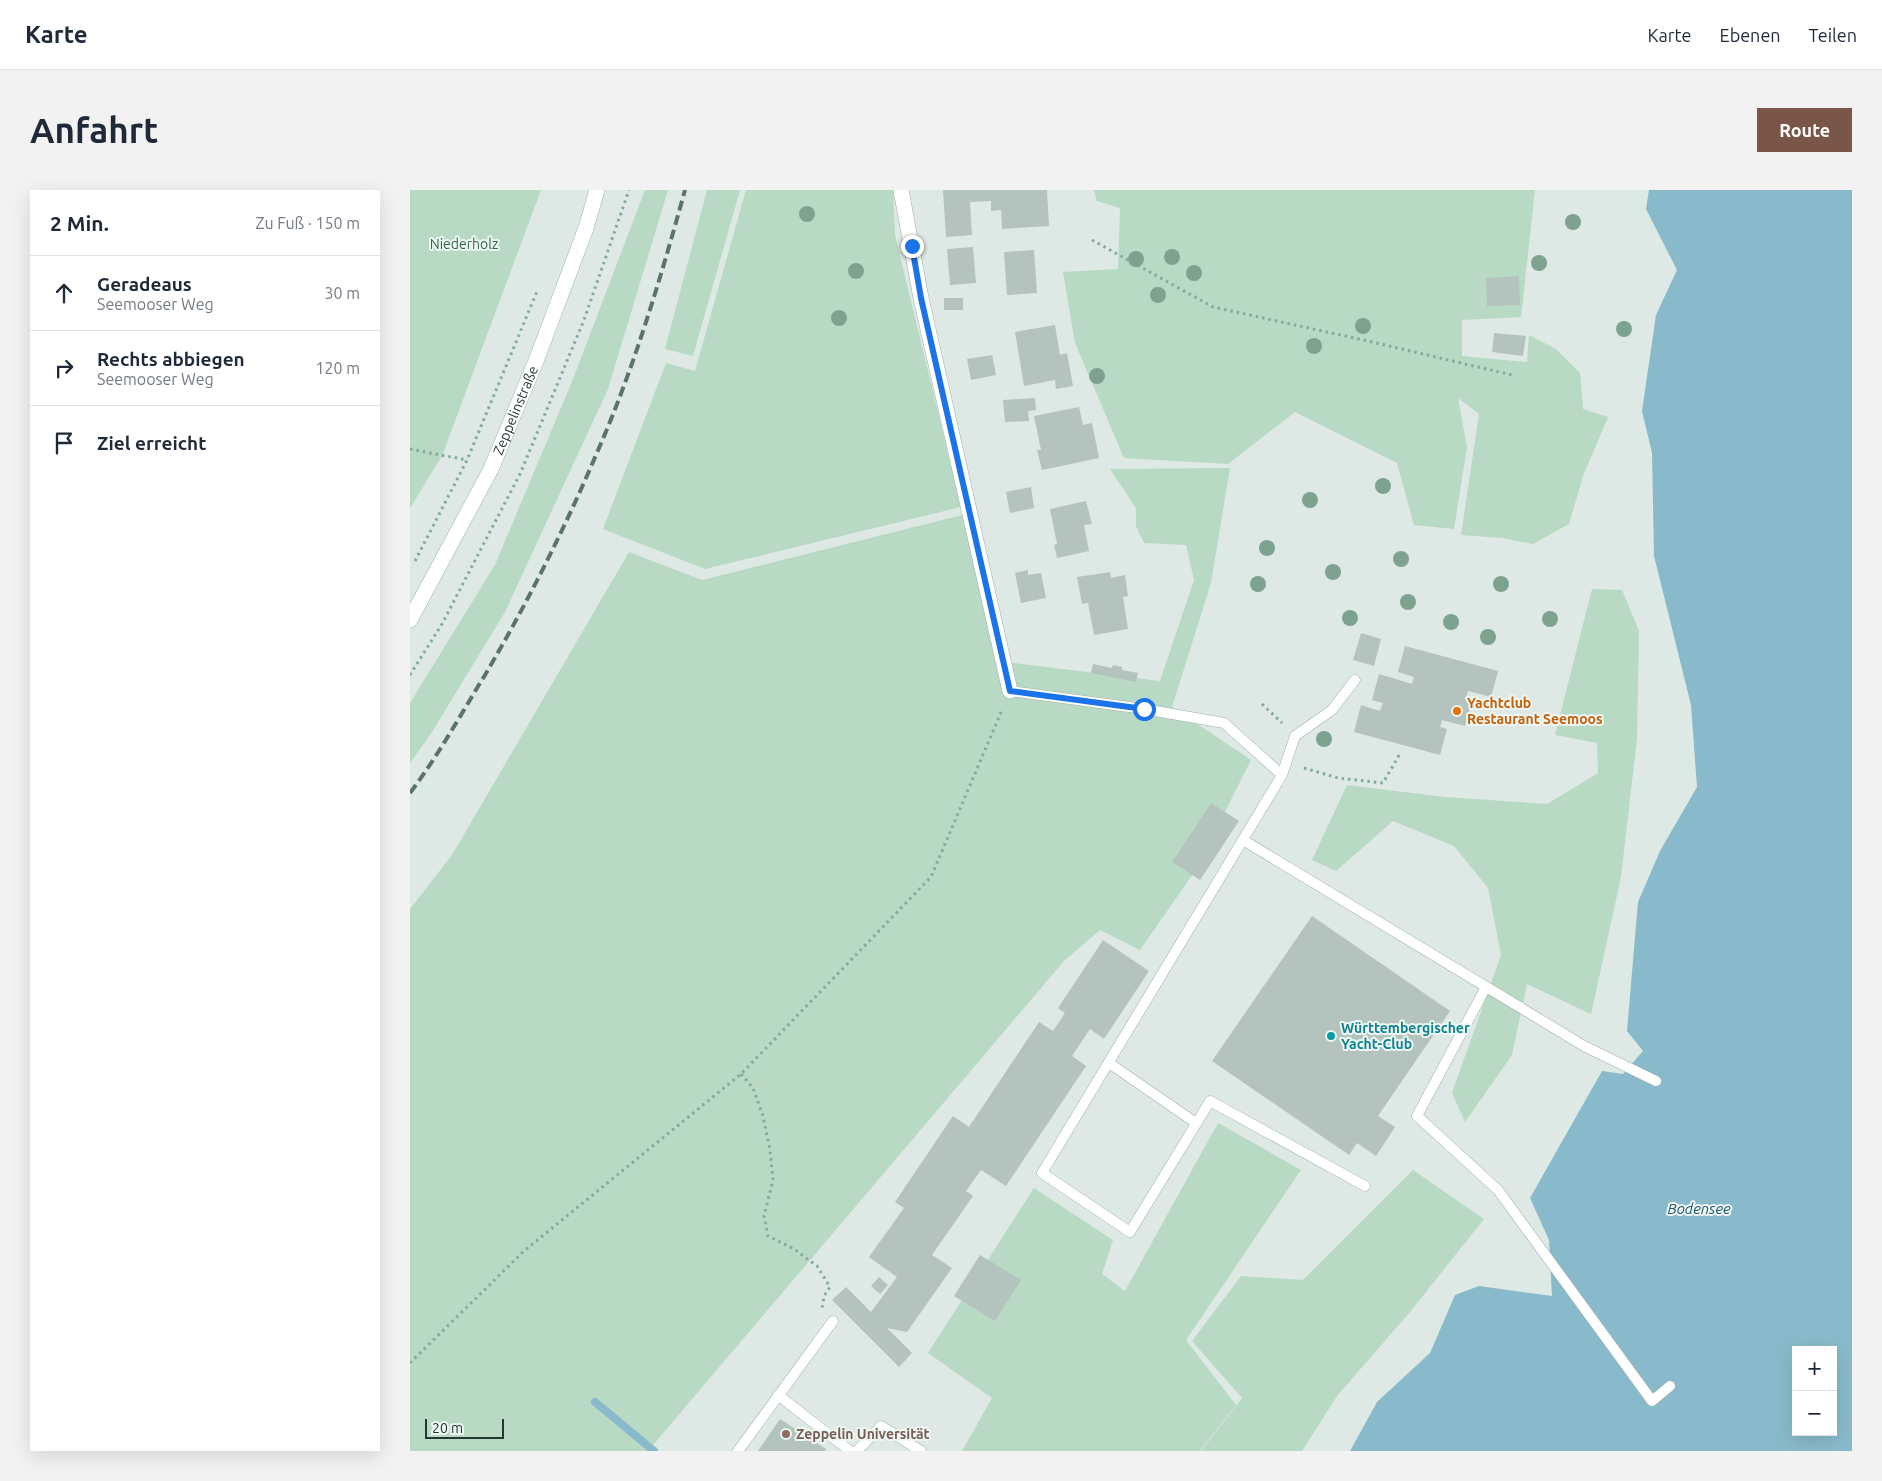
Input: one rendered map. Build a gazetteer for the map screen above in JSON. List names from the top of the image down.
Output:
{
  "streets": {
    "street": ["Zeppelinstraße"]
  },
  "water": ["Bodensee"],
  "parks": ["Niederholz"],
  "places": ["Yachtclub Restaurant Seemoos", "Württembergischer Yacht-Club", "Zeppelin Universität"],
  "scale_bar": "20 m",
  "page": {
    "header": "Karte",
    "nav": ["Karte", "Ebenen", "Teilen"],
    "buttons": "Route",
    "title": "Anfahrt",
    "heading": ["2 Min.", "Zu Fuß · 150 m"],
    "list": [
      ["Geradeaus", "Seemooser Weg", "30 m"],
      ["Rechts abbiegen", "Seemooser Weg", "120 m"],
      "Ziel erreicht"
    ],
    "map_buttons": ["+", "−"],
    "scale": "20 m"
  }
}
